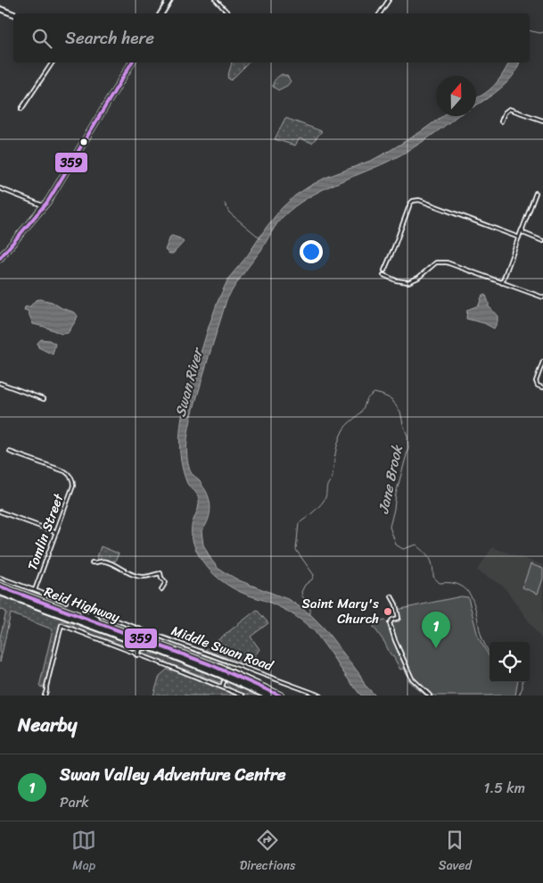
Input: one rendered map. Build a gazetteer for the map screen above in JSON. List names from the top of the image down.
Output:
{
  "streets": {
    "highway": ["Reid Highway"],
    "street": ["Tomlin Street", "Middle Swan Road"]
  },
  "water": ["Swan River", "Jane Brook"],
  "places": ["Saint Mary's Church"],
  "lines": ["transit line 359"],
  "north": "top",
  "page": {
    "search": "Search here",
    "pins": "1",
    "heading": "Nearby",
    "list": [
      {
        "mark": "1",
        "name": "Swan Valley Adventure Centre",
        "note": "Park",
        "value": "1.5 km"
      }
    ],
    "nav": ["Map", "Directions", "Saved"]
  }
}
